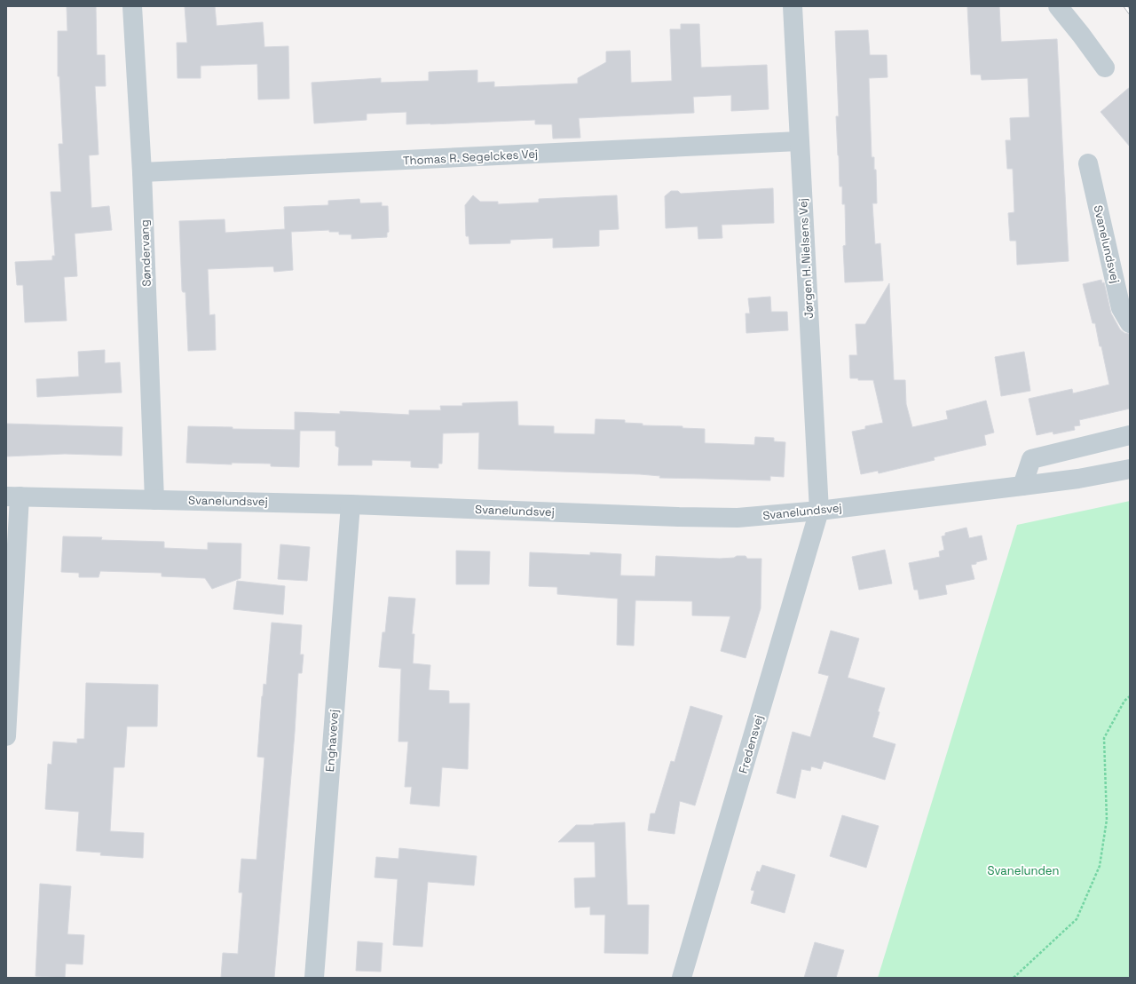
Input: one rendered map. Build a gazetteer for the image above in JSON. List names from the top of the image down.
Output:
{
  "streets": {
    "street": [
      "Thomas R. Segelckes Vej",
      "Svanelundsvej",
      "Søndervang",
      "Jørgen H. Nielsens Vej",
      "Enghavevej",
      "Fredensvej"
    ]
  },
  "crossings": [
    ["Thomas R. Segelckes Vej", "Søndervang"],
    ["Thomas R. Segelckes Vej", "Jørgen H. Nielsens Vej"],
    ["Svanelundsvej", "Søndervang"],
    ["Svanelundsvej", "Jørgen H. Nielsens Vej"],
    ["Svanelundsvej", "Enghavevej"],
    ["Svanelundsvej", "Fredensvej"],
    ["Jørgen H. Nielsens Vej", "Fredensvej"]
  ],
  "parks": ["Svanelunden"]
}
